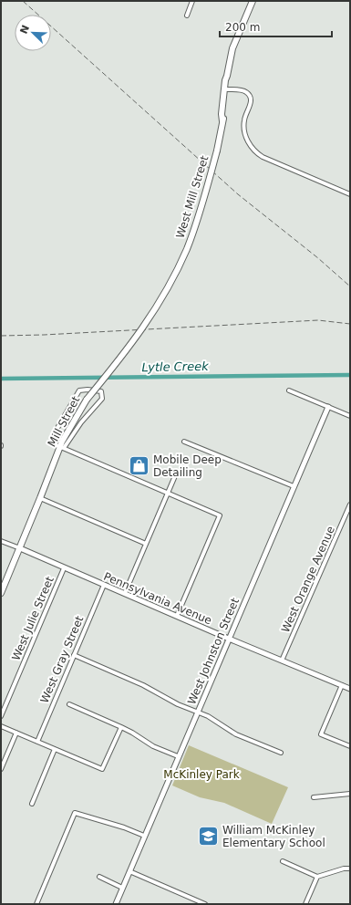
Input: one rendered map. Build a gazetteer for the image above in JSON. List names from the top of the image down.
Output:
{
  "streets": {
    "main road": ["West Mill Street", "Mill Street"],
    "street": [
      "West Orange Avenue",
      "Pennsylvania Avenue",
      "West Julie Street",
      "West Johnston Street",
      "West Gray Street"
    ]
  },
  "crossings": [
    ["West Mill Street", "Mill Street"],
    ["Mill Street", "Pennsylvania Avenue"],
    ["West Orange Avenue", "Pennsylvania Avenue"],
    ["Pennsylvania Avenue", "West Julie Street"],
    ["Pennsylvania Avenue", "West Johnston Street"],
    ["Pennsylvania Avenue", "West Gray Street"]
  ],
  "water": ["Lytle Creek"],
  "parks": ["McKinley Park"],
  "places": {
    "shop": ["Mobile Deep Detailing"],
    "school or university": ["William McKinley Elementary School"]
  },
  "scale_bar": "200 m",
  "north": "top left"
}
